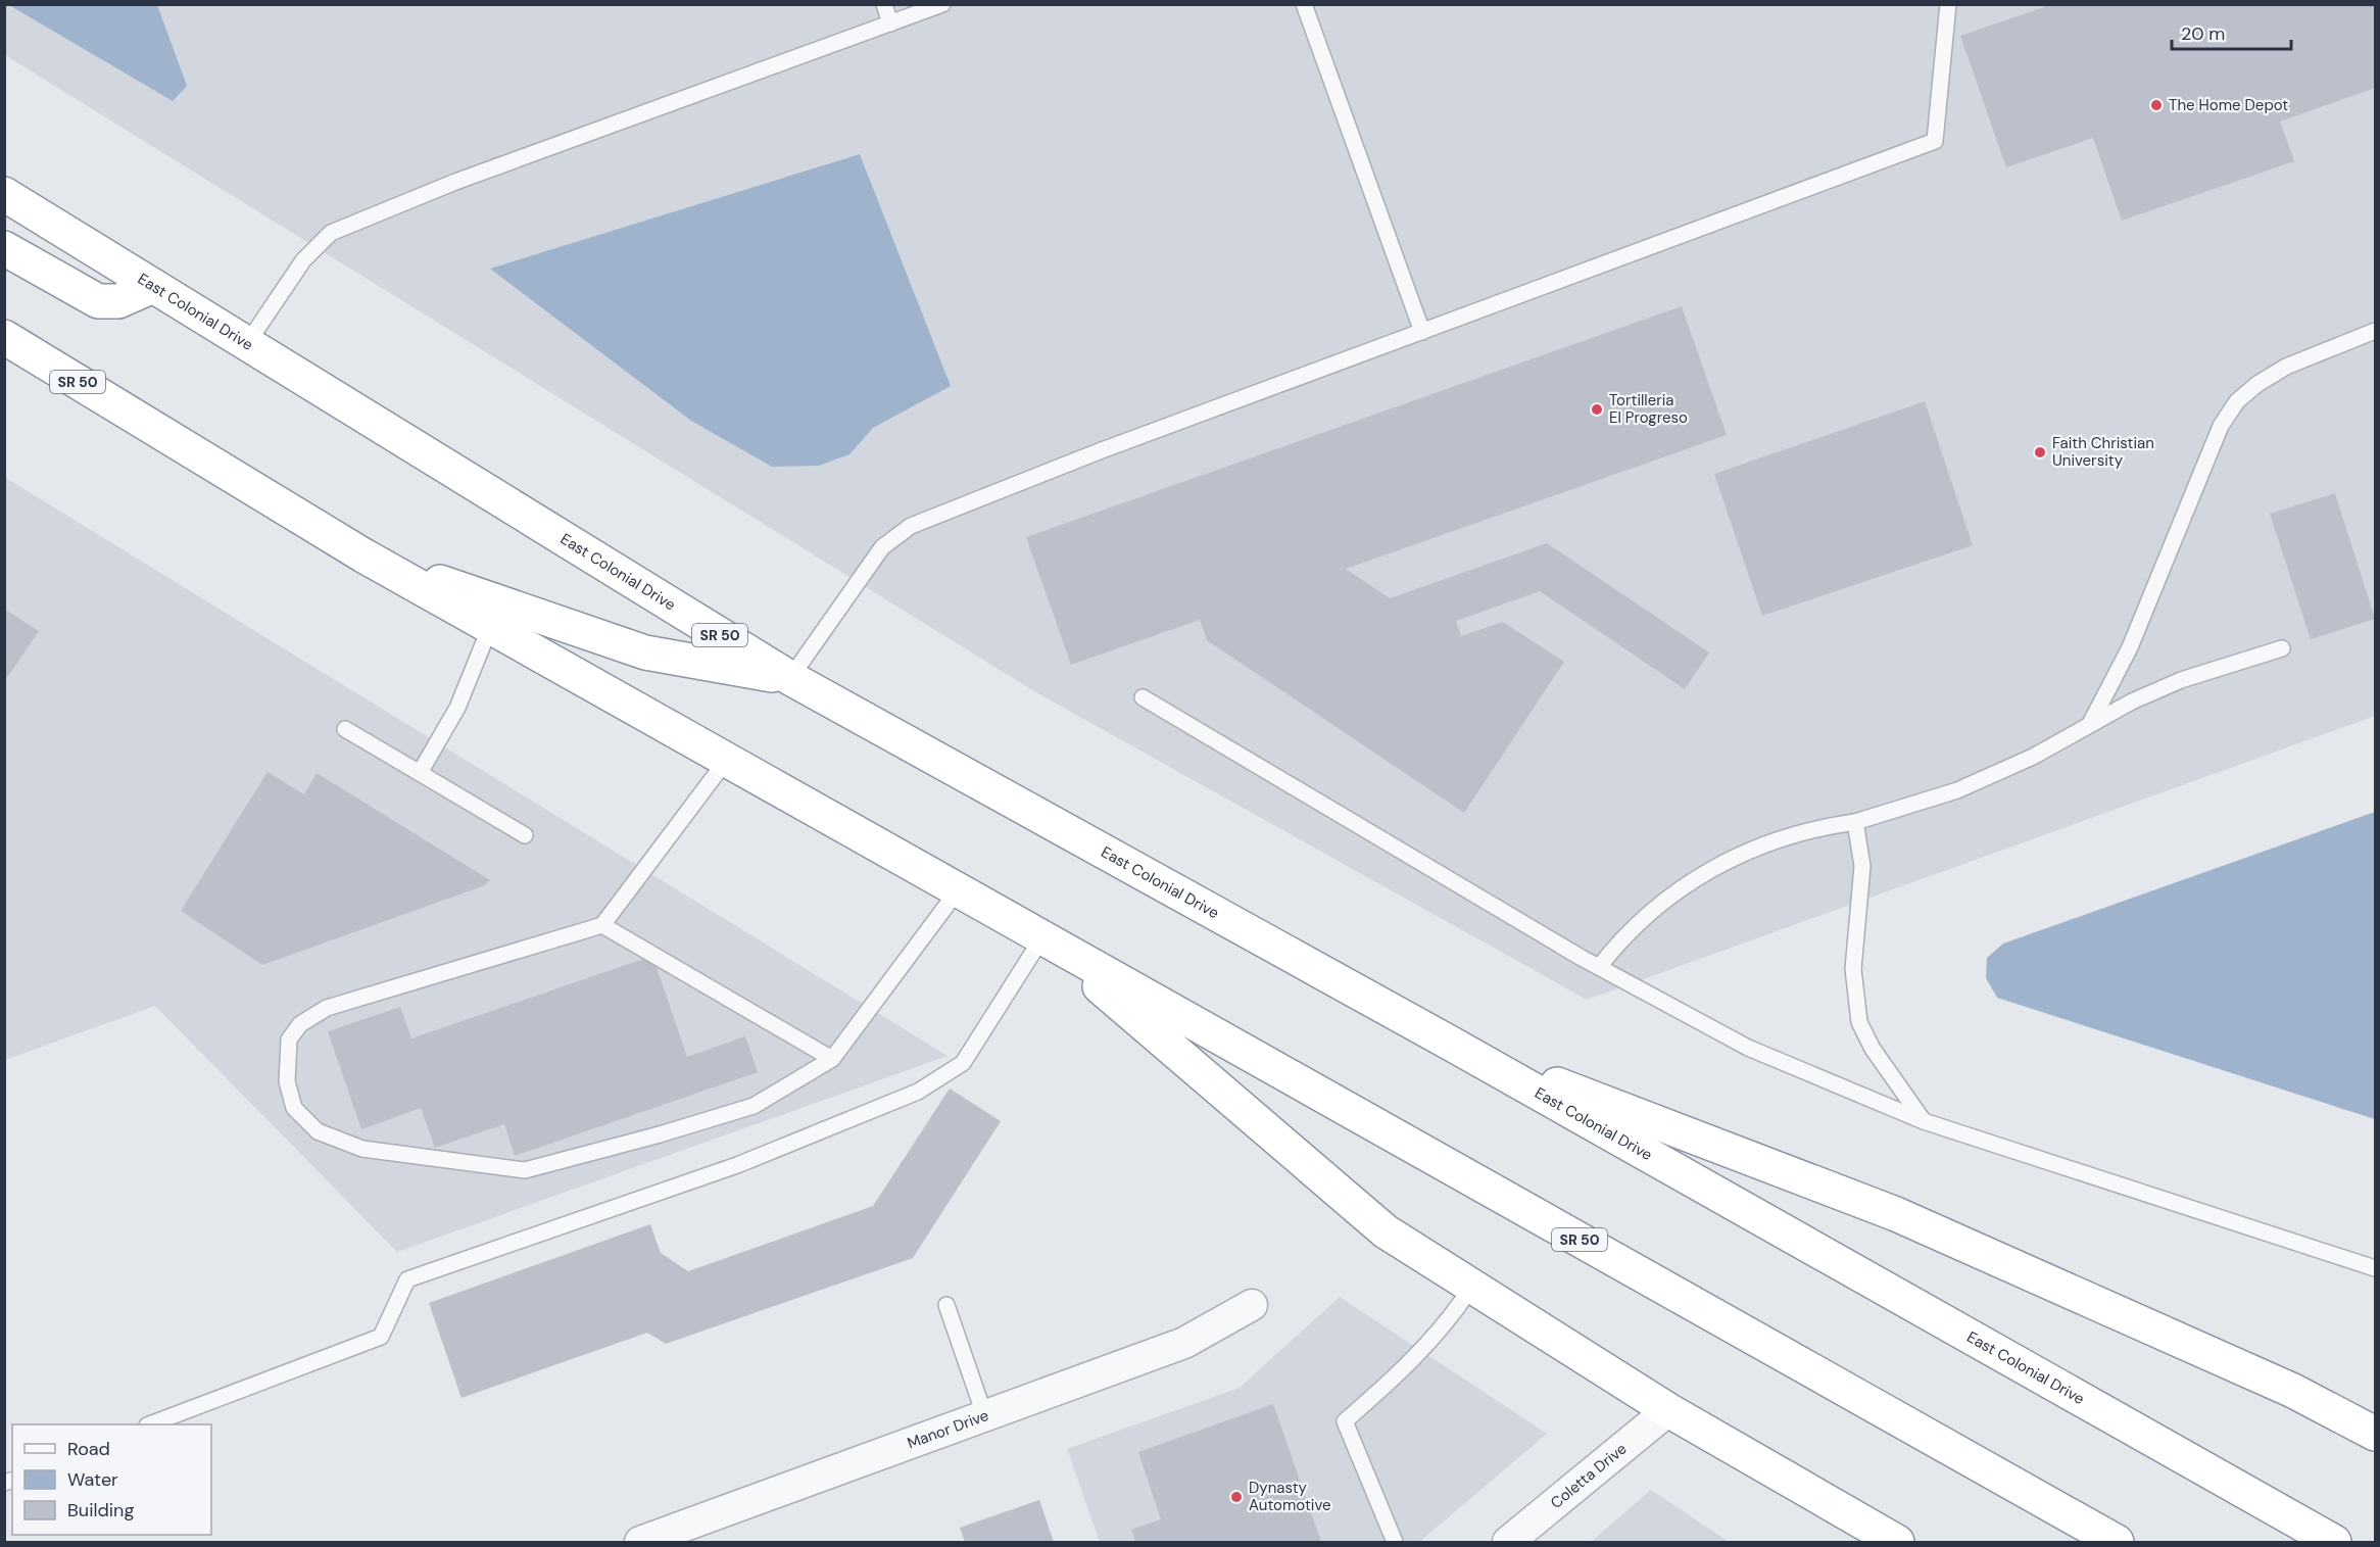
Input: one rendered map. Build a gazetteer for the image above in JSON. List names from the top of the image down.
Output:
{
  "streets": {
    "highway": ["East Colonial Drive", "SR 50"],
    "street": ["Manor Drive", "Coletta Drive"]
  },
  "places": [
    "The Home Depot",
    "Tortilleria El Progreso",
    "Faith Christian University",
    "Dynasty Automotive"
  ],
  "legend": ["Road", "Water", "Building"],
  "scale_bar": "20 m"
}
